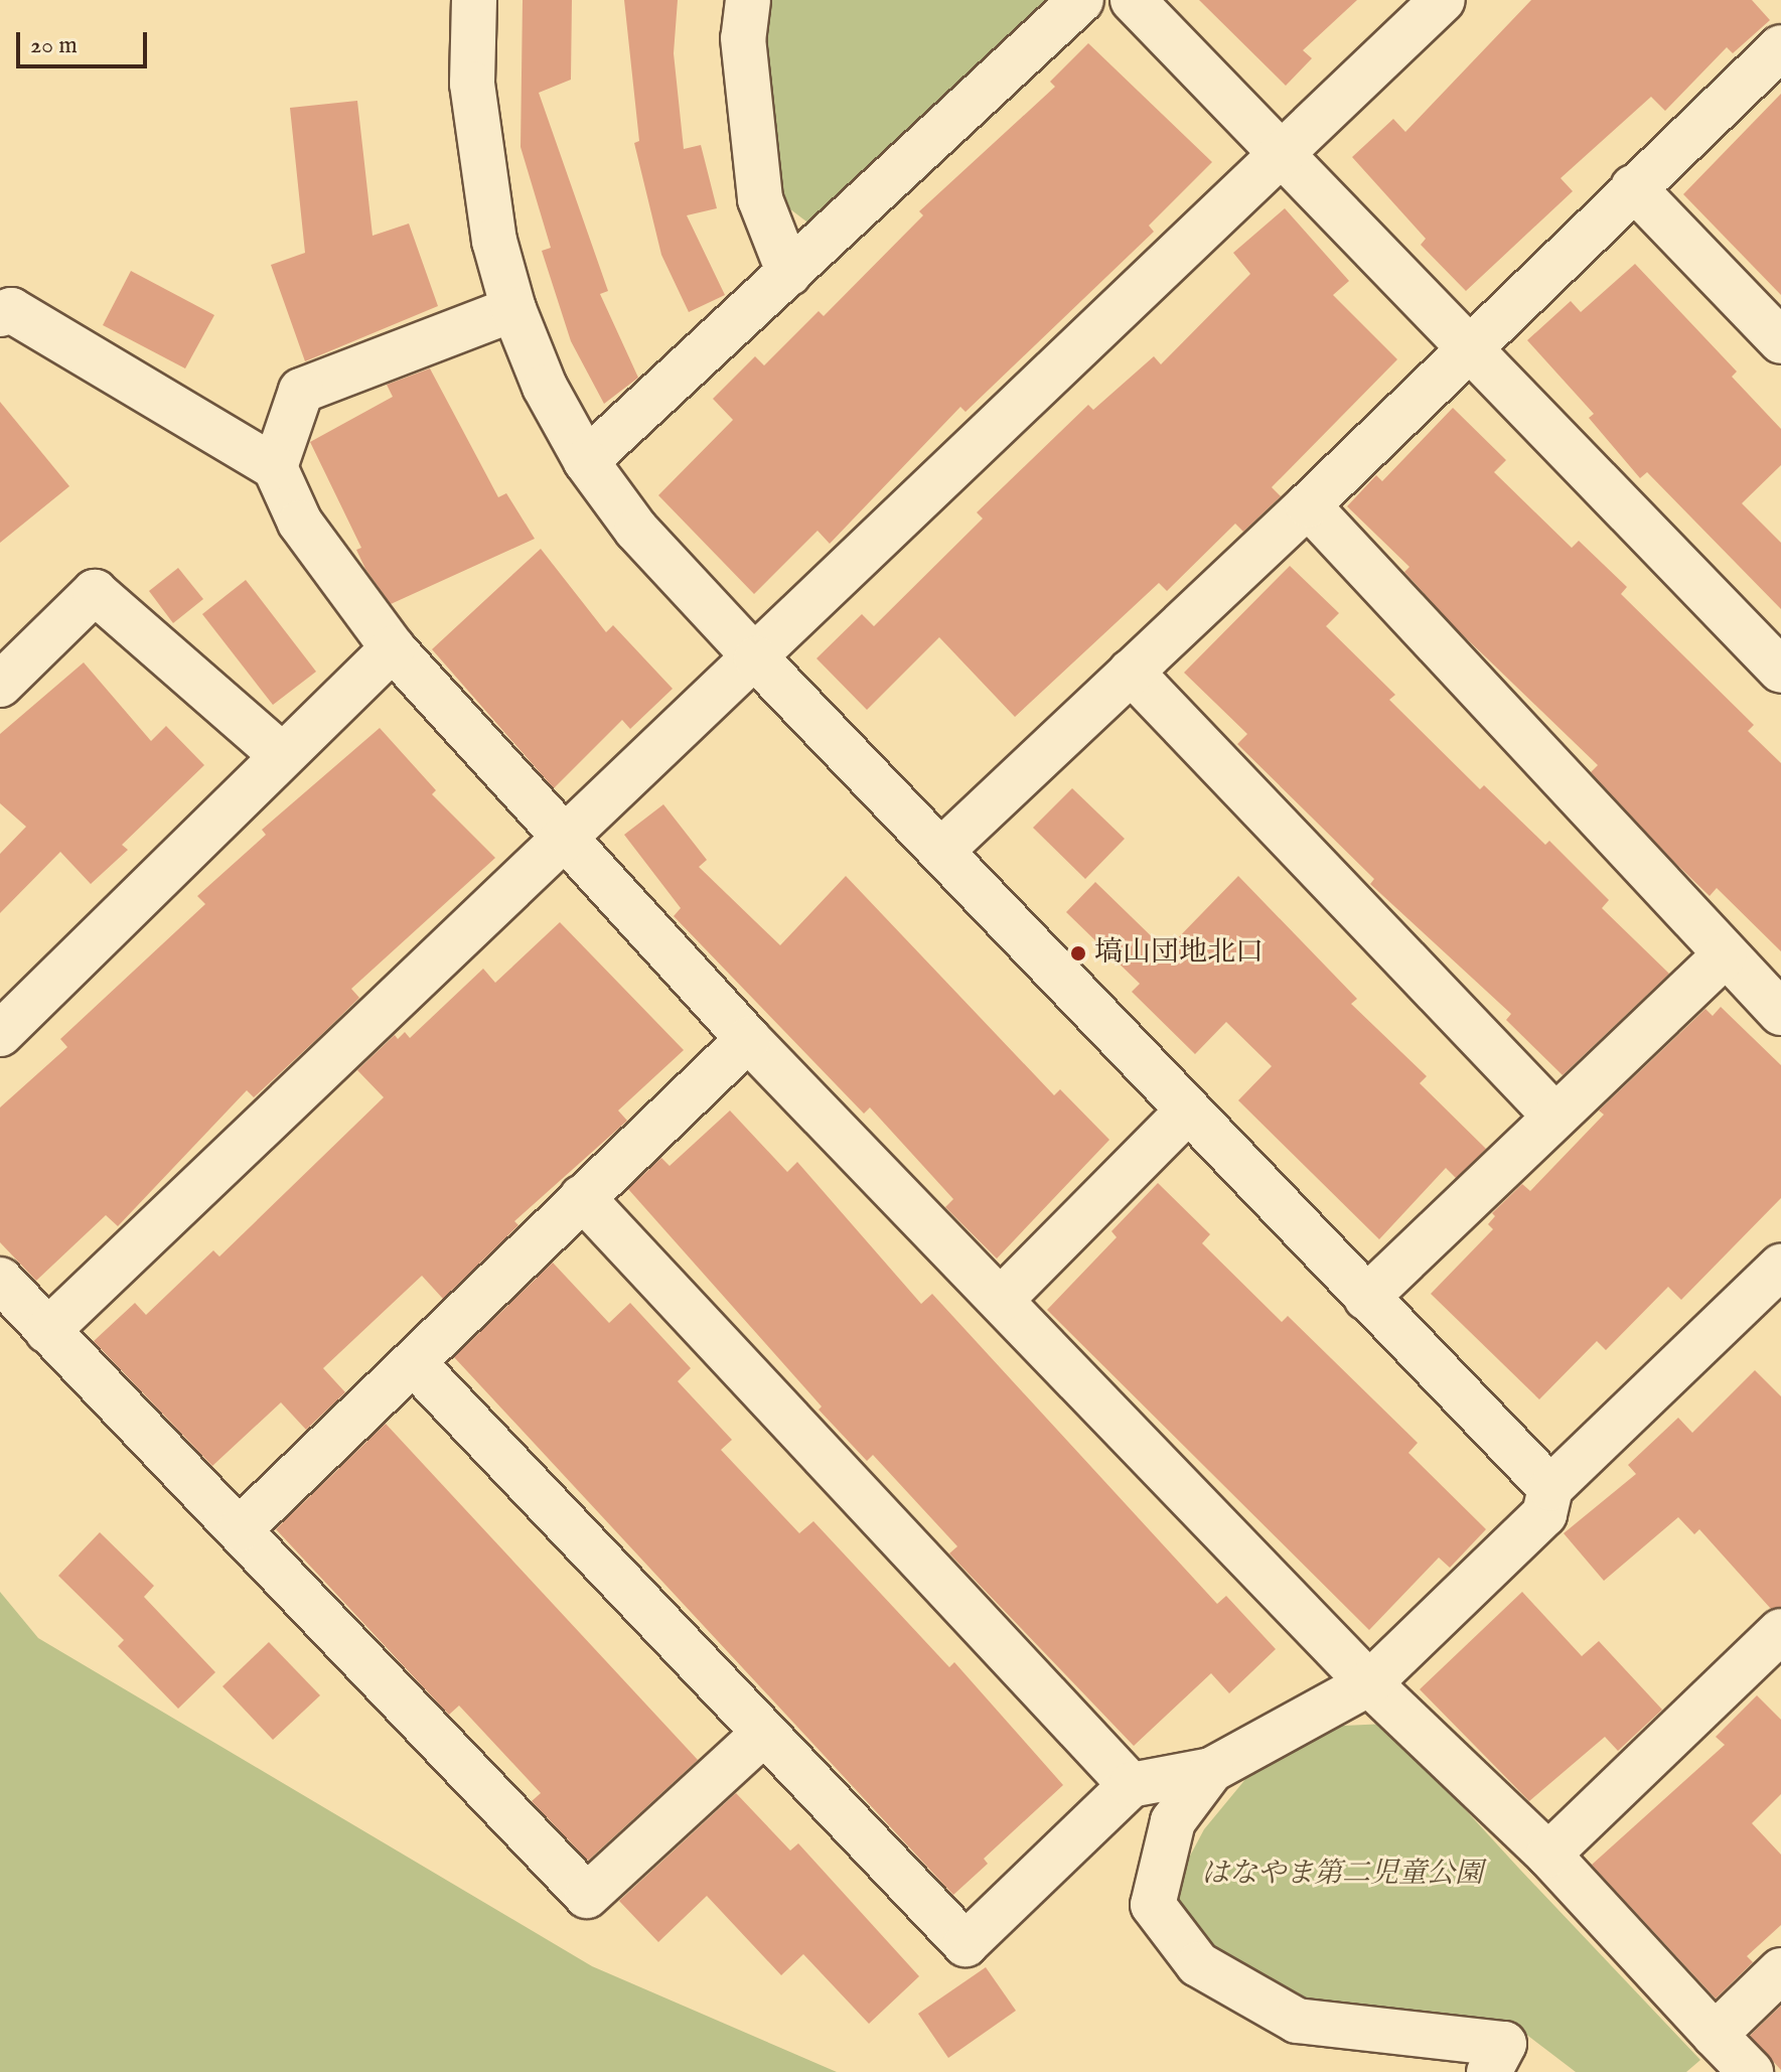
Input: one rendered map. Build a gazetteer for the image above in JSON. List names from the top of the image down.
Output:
{
  "parks": ["はなやま第二児童公園"],
  "places": ["塙山団地北口"],
  "scale_bar": "20 m"
}
